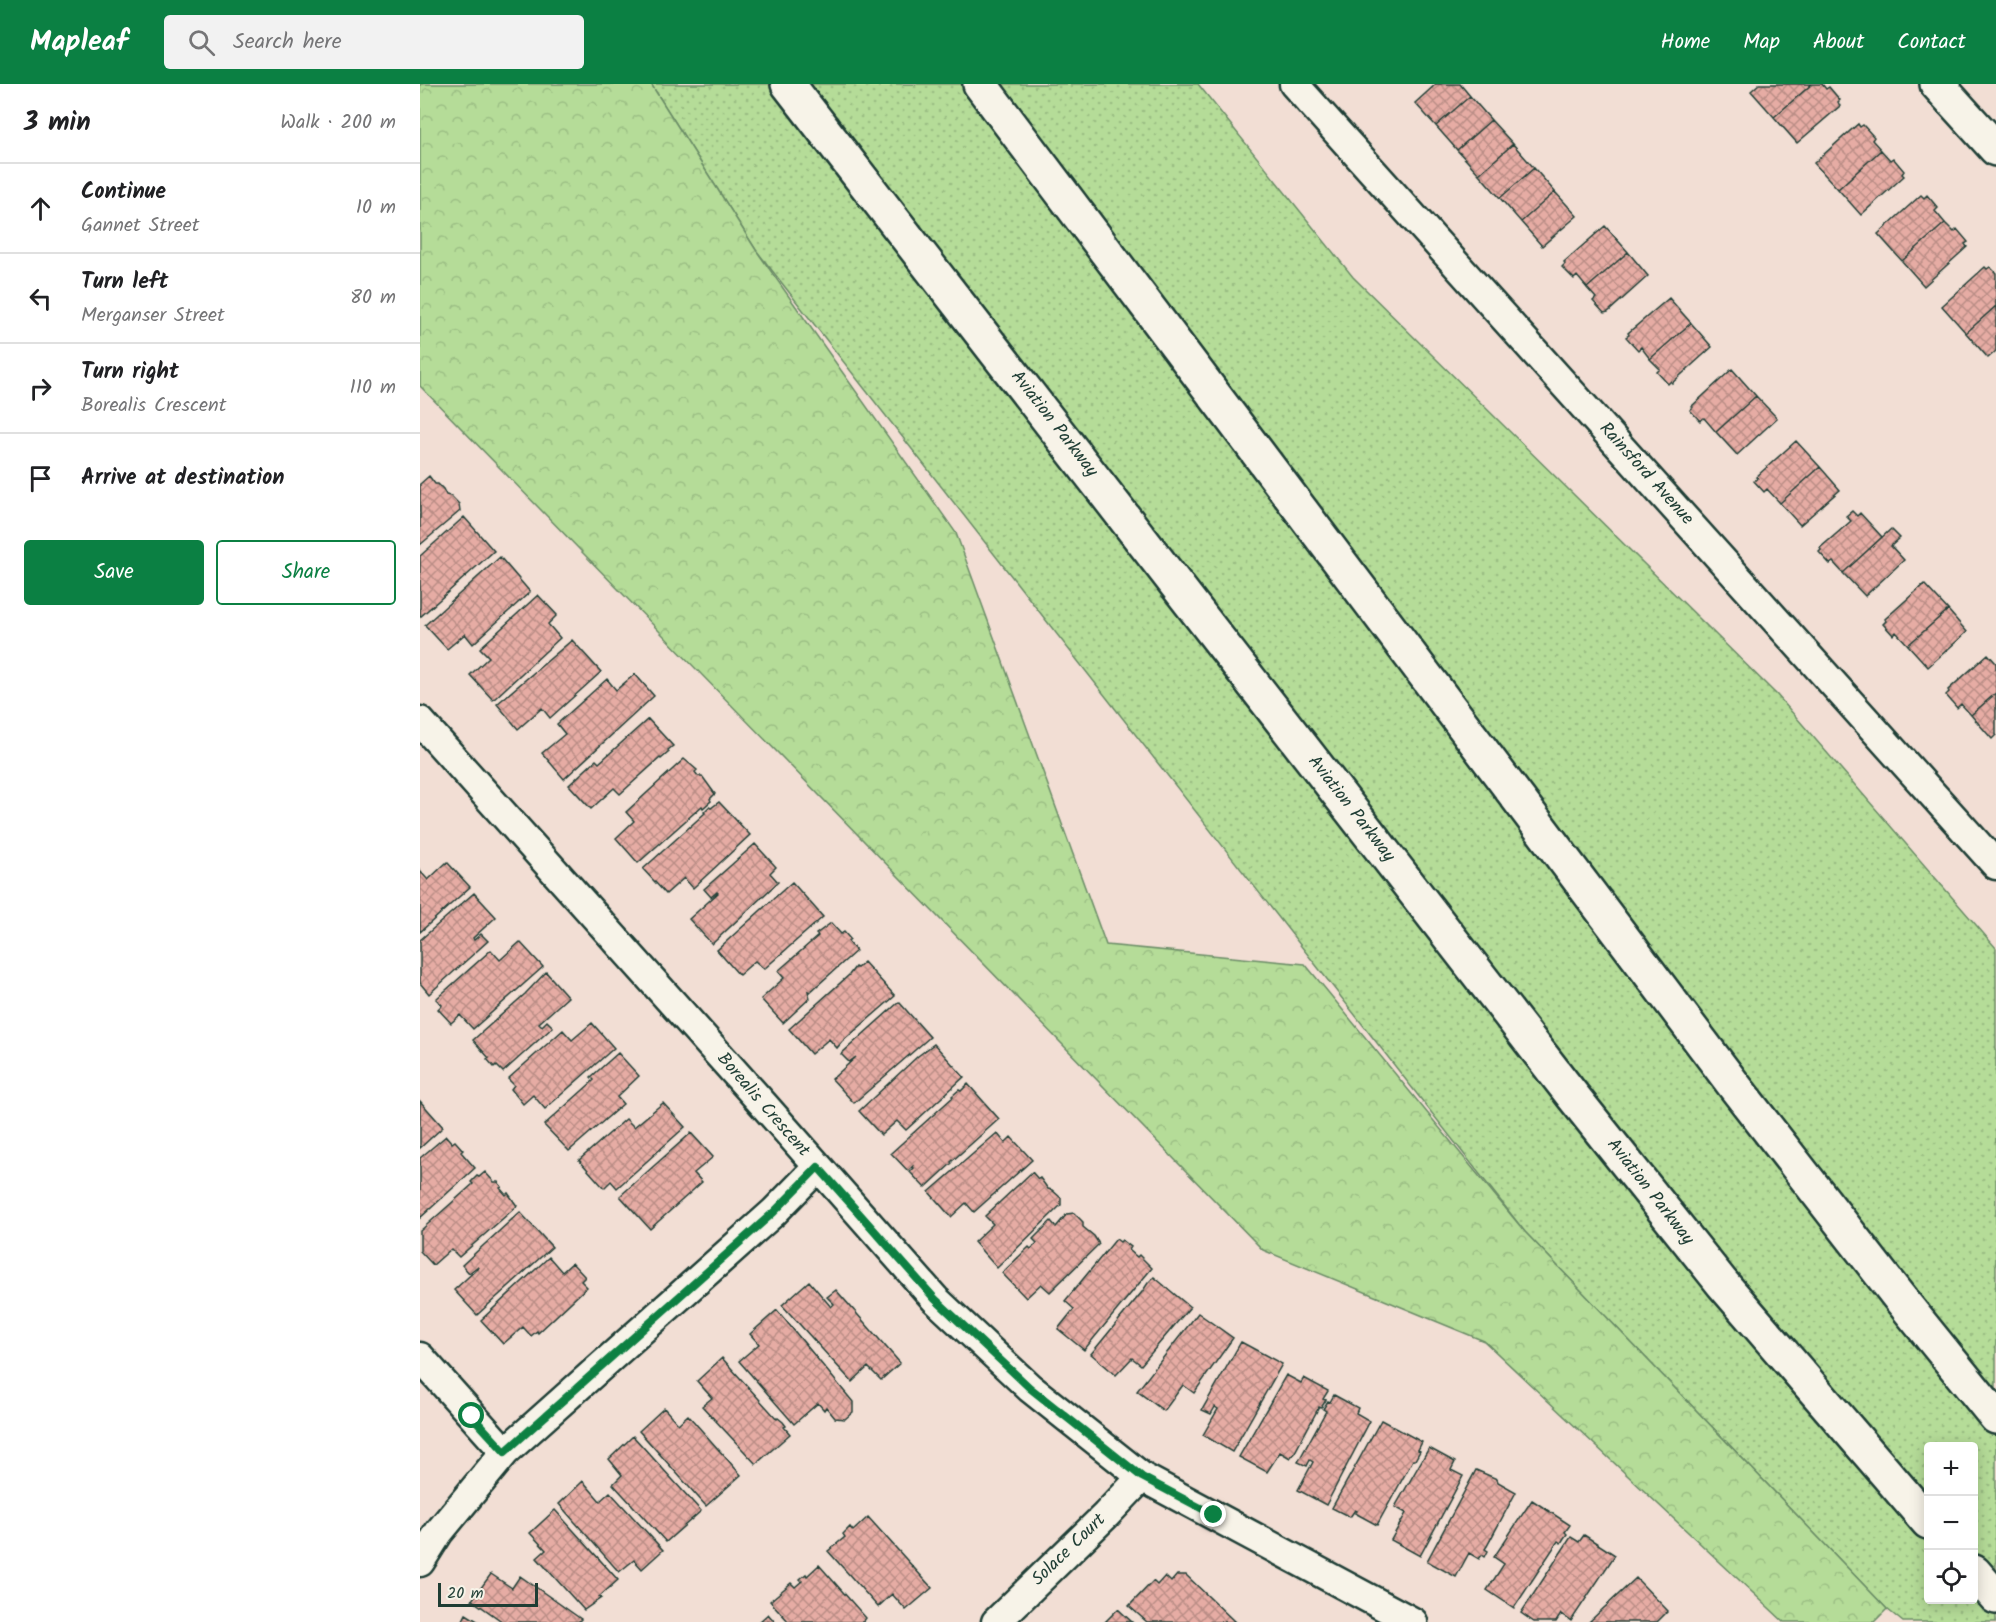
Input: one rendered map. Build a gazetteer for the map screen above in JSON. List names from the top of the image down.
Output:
{
  "streets": {
    "main road": ["Aviation Parkway"],
    "street": ["Rainsford Avenue", "Borealis Crescent", "Solace Court"]
  },
  "crossings": [
    ["Borealis Crescent", "Solace Court"]
  ],
  "scale_bar": "20 m",
  "page": {
    "header": "Mapleaf",
    "search": "Search here",
    "nav": [
      "Home",
      "Map",
      "About",
      "Contact"
    ],
    "heading": ["3 min", "Walk · 200 m"],
    "list": [
      ["Continue", "Gannet Street", "10 m"],
      ["Turn left", "Merganser Street", "80 m"],
      ["Turn right", "Borealis Crescent", "110 m"],
      "Arrive at destination"
    ],
    "buttons": ["Save", "Share"],
    "map_buttons": ["+", "−"],
    "scale": "20 m"
  }
}
